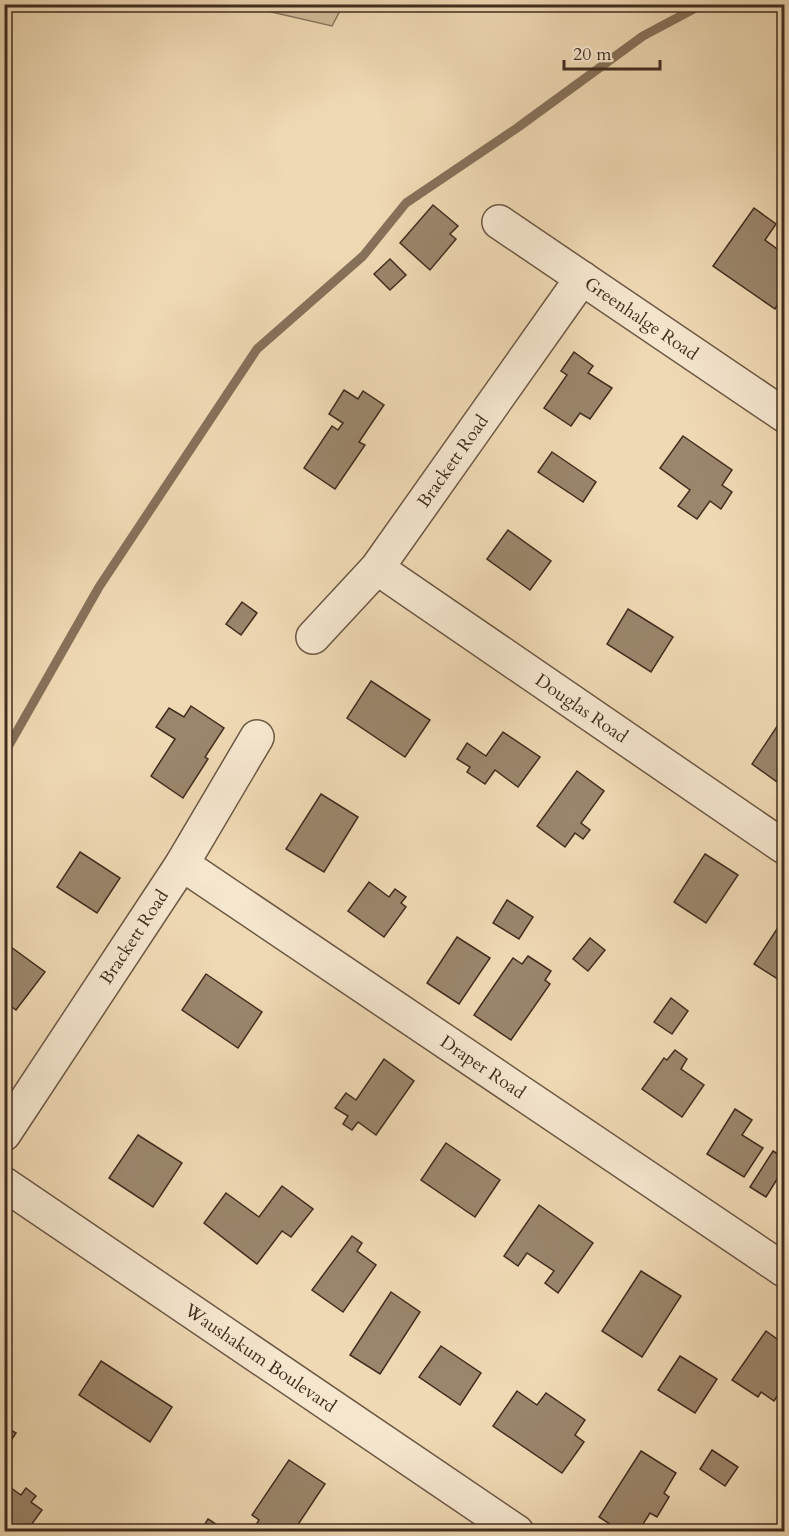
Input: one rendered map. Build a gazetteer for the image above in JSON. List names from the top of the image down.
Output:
{
  "streets": {
    "street": [
      "Greenhalge Road",
      "Brackett Road",
      "Douglas Road",
      "Draper Road",
      "Waushakum Boulevard"
    ]
  },
  "crossings": [
    ["Greenhalge Road", "Brackett Road"],
    ["Brackett Road", "Douglas Road"],
    ["Brackett Road", "Draper Road"]
  ],
  "scale_bar": "20 m"
}
